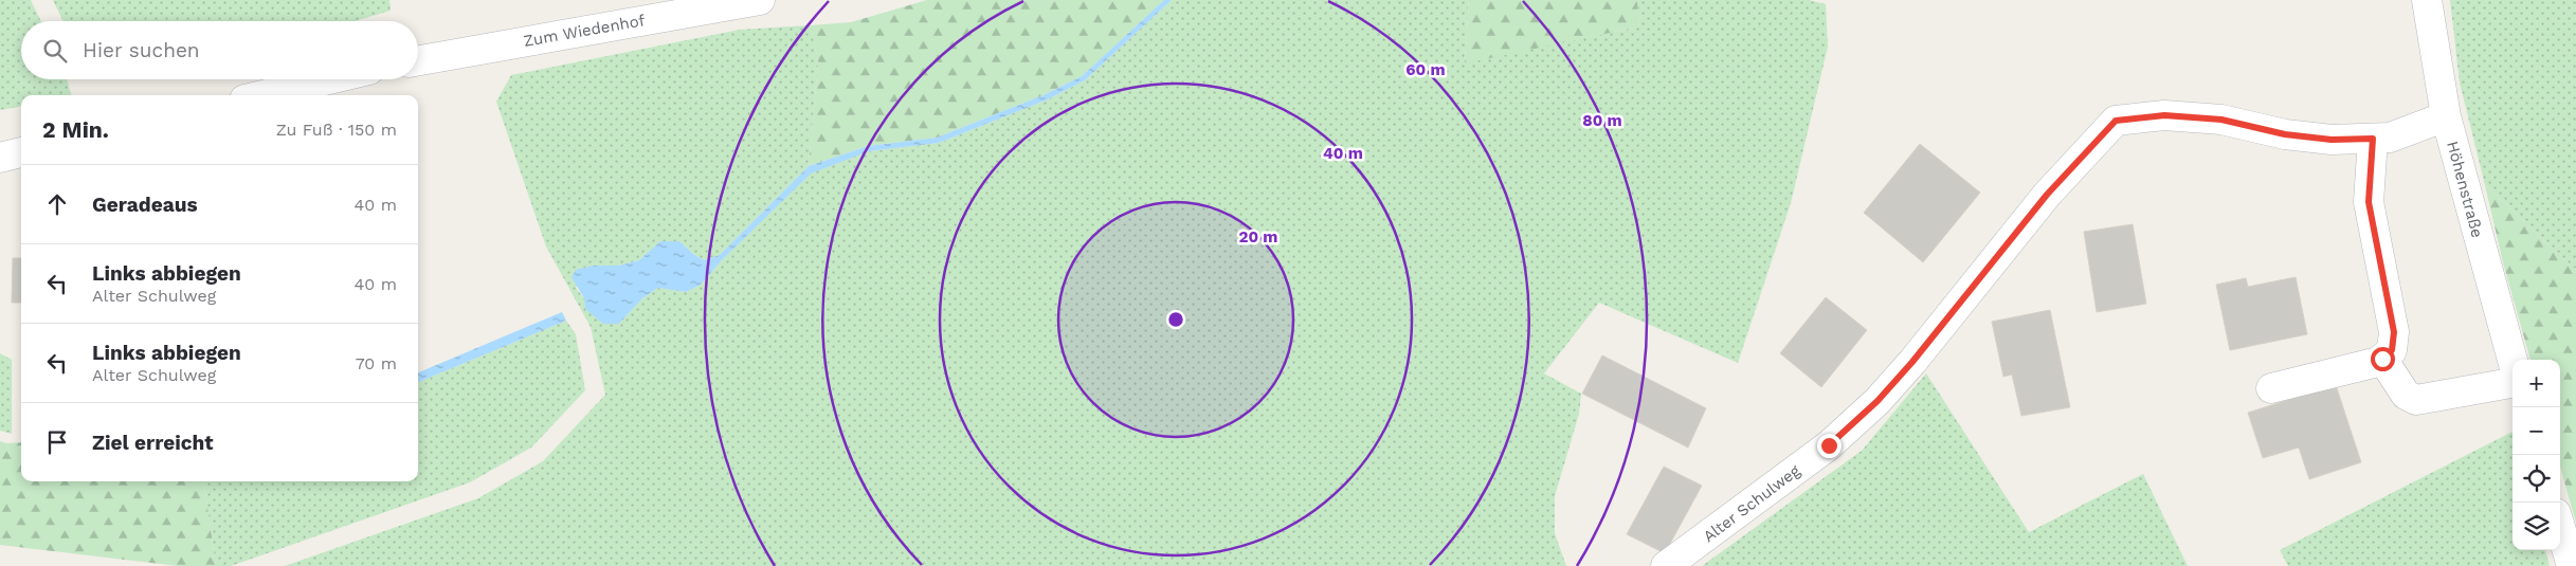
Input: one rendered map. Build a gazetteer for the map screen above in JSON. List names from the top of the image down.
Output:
{
  "streets": {
    "street": ["Zum Wiedenhof", "Höhenstraße", "Alter Schulweg"]
  },
  "crossings": [
    ["Höhenstraße", "Alter Schulweg"]
  ],
  "page": {
    "search": "Hier suchen",
    "heading": ["2 Min.", "Zu Fuß · 150 m"],
    "list": [
      ["Geradeaus", "40 m"],
      ["Links abbiegen", "Alter Schulweg", "40 m"],
      ["Links abbiegen", "Alter Schulweg", "70 m"],
      "Ziel erreicht"
    ],
    "map_buttons": ["+", "−"]
  },
  "rings": [
    "60 m",
    "80 m",
    "40 m",
    "20 m"
  ]
}
